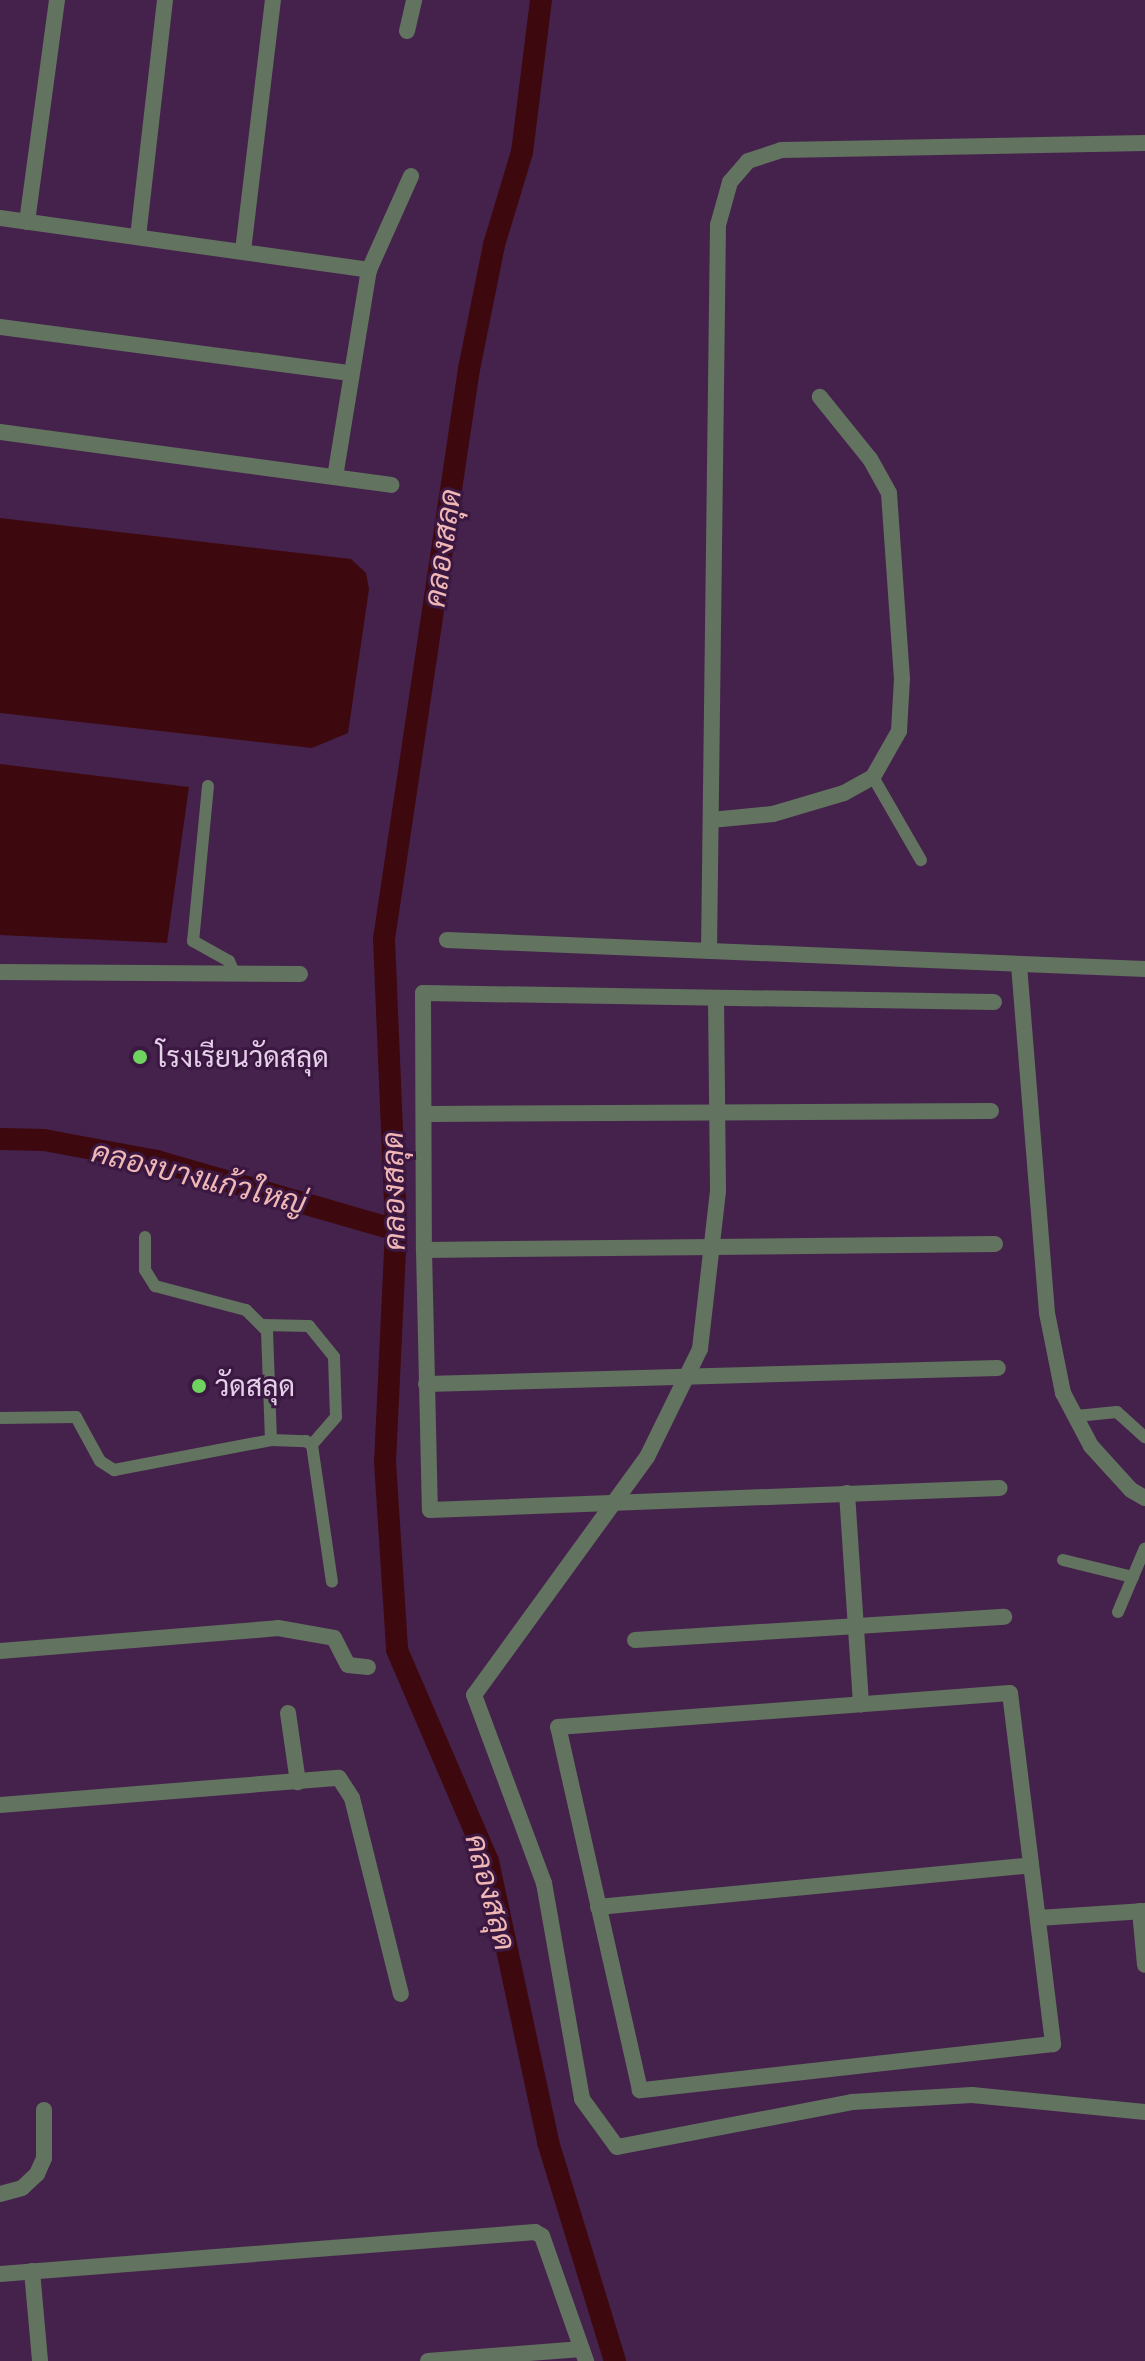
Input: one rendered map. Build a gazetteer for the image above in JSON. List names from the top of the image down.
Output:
{
  "water": ["คลองสลุด", "คลองบางแก้วใหญ่"],
  "places": ["โรงเรียนวัดสลุด", "วัดสลุด"]
}
